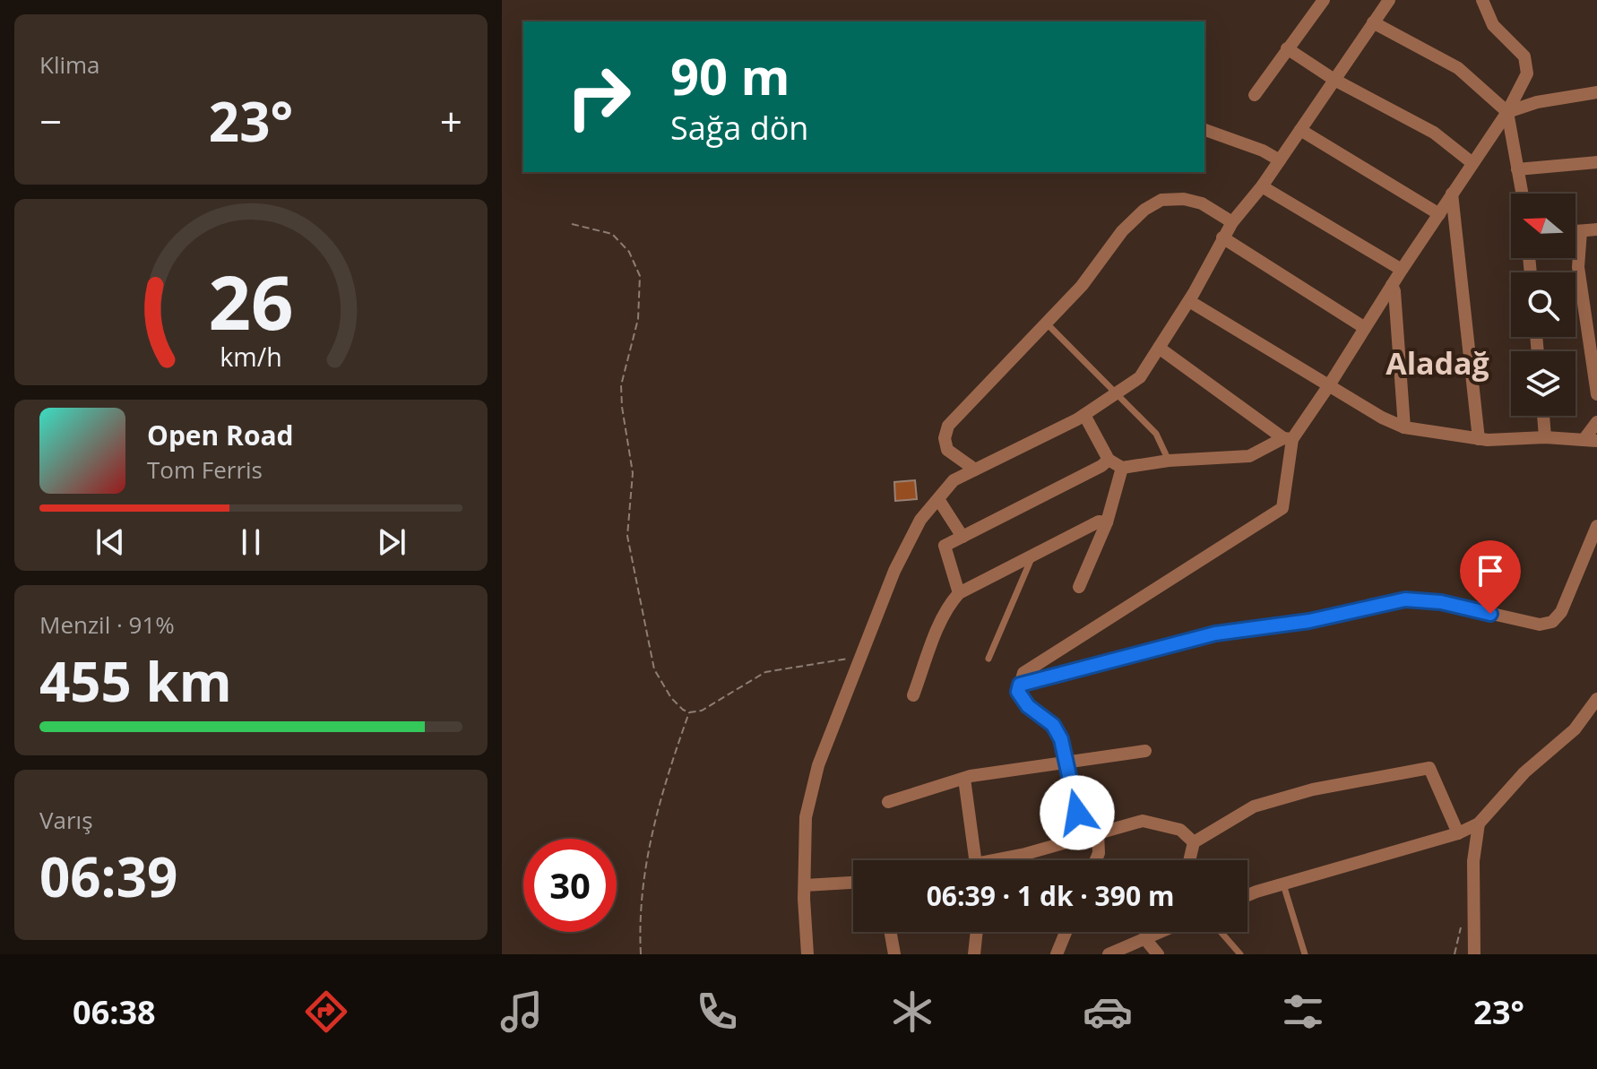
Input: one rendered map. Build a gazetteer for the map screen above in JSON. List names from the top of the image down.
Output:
{
  "districts": ["Aladağ"],
  "north": "left",
  "page": {
    "tile": [
      "Klima",
      ["Menzil · 91%", "455 km"],
      ["Varış", "06:39"]
    ],
    "turn": ["90 m", "Sağa dön"],
    "heat": ["−", "23°", "+"],
    "song": ["Open Road", "Tom Ferris"],
    "limit": "30",
    "trip": "06:39 · 1 dk · 390 m",
    "tabs": ["06:38", "23°"],
    "gauge": ["26", "km/h"]
  }
}
